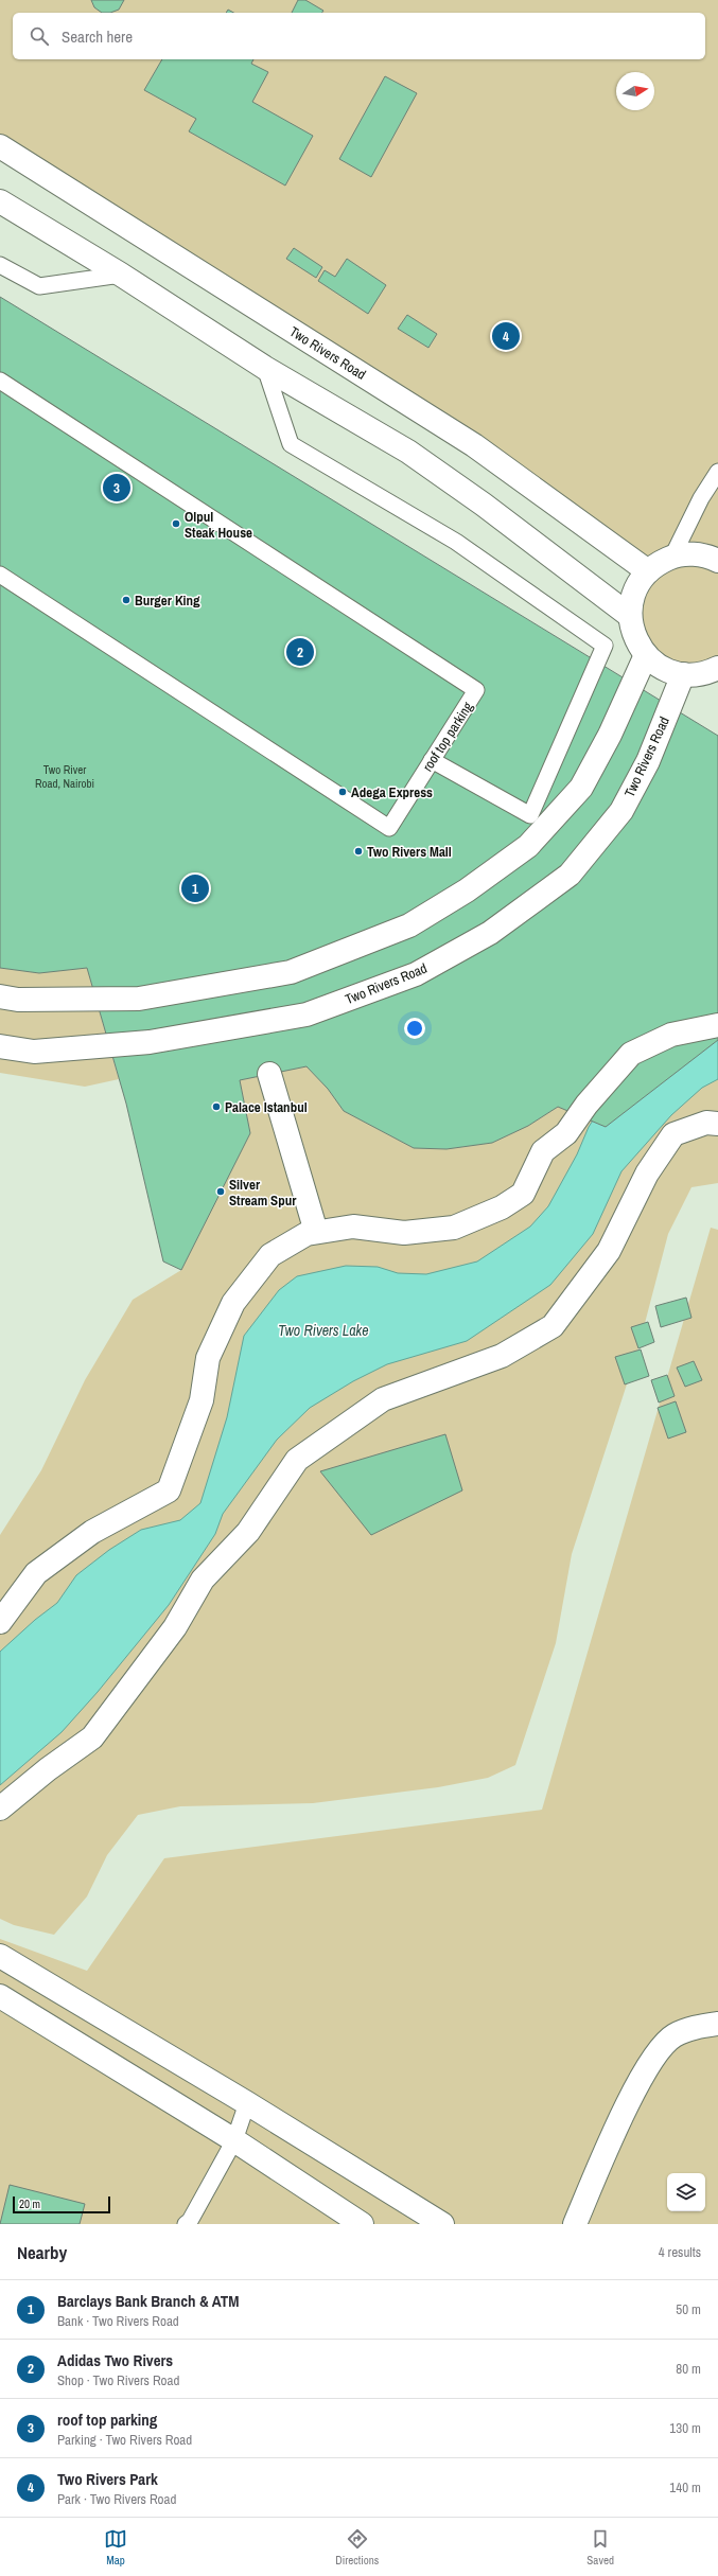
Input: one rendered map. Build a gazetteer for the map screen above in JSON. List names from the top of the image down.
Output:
{
  "streets": {
    "street": ["Two Rivers Road"],
    "lane": ["roof top parking"]
  },
  "water": ["Two Rivers Lake"],
  "places": [
    "Olpul Steak House",
    "Burger King",
    "Adega Express",
    "Two Rivers Mall",
    "Palace Istanbul",
    "Silver Stream Spur"
  ],
  "house_numbers": ["Two River Road, Nairobi"],
  "scale_bar": "20 m",
  "north": "right",
  "page": {
    "search": "Search here",
    "pins": [
      "4",
      "3",
      "2",
      "1"
    ],
    "scale": "20 m",
    "heading": ["Nearby", "4 results"],
    "list": [
      {
        "mark": "1",
        "name": "Barclays Bank Branch & ATM",
        "note": "Bank · Two Rivers Road",
        "value": "50 m"
      },
      {
        "mark": "2",
        "name": "Adidas Two Rivers",
        "note": "Shop · Two Rivers Road",
        "value": "80 m"
      },
      {
        "mark": "3",
        "name": "roof top parking",
        "note": "Parking · Two Rivers Road",
        "value": "130 m"
      },
      {
        "mark": "4",
        "name": "Two Rivers Park",
        "note": "Park · Two Rivers Road",
        "value": "140 m"
      }
    ],
    "nav": ["Map", "Directions", "Saved"]
  }
}
